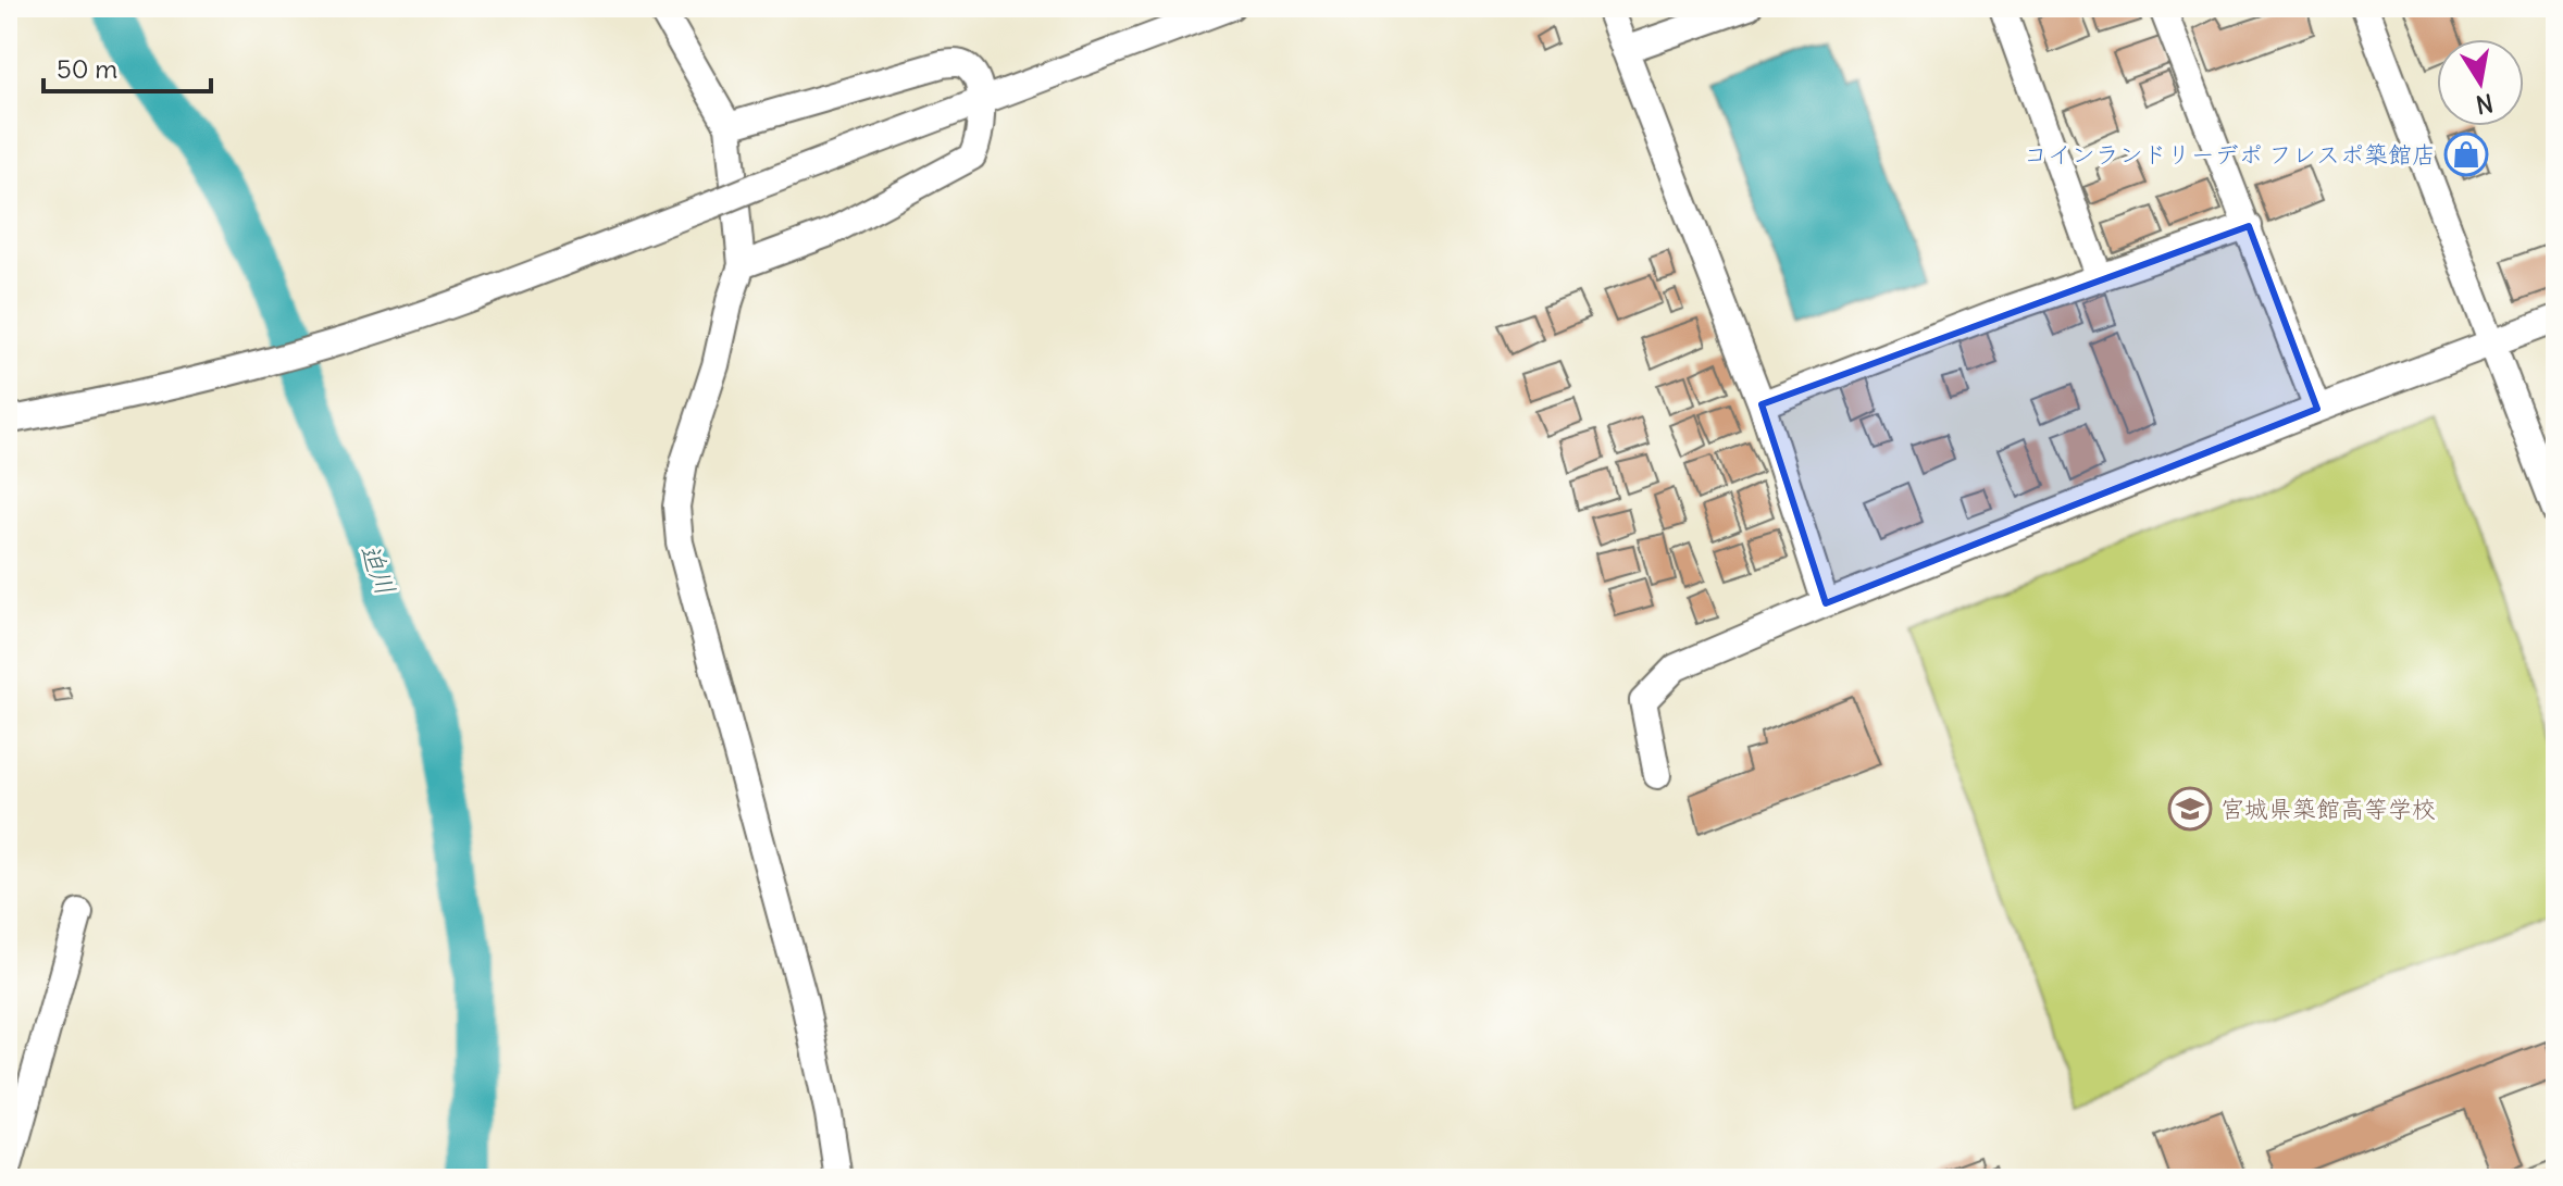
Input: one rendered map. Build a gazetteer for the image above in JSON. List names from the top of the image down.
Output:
{
  "water": ["迫川"],
  "places": {
    "shop": ["コインランドリーデポ フレスポ築館店"],
    "school or university": ["宮城県築館高等学校"]
  },
  "scale_bar": "50 m",
  "north": "bottom"
}
